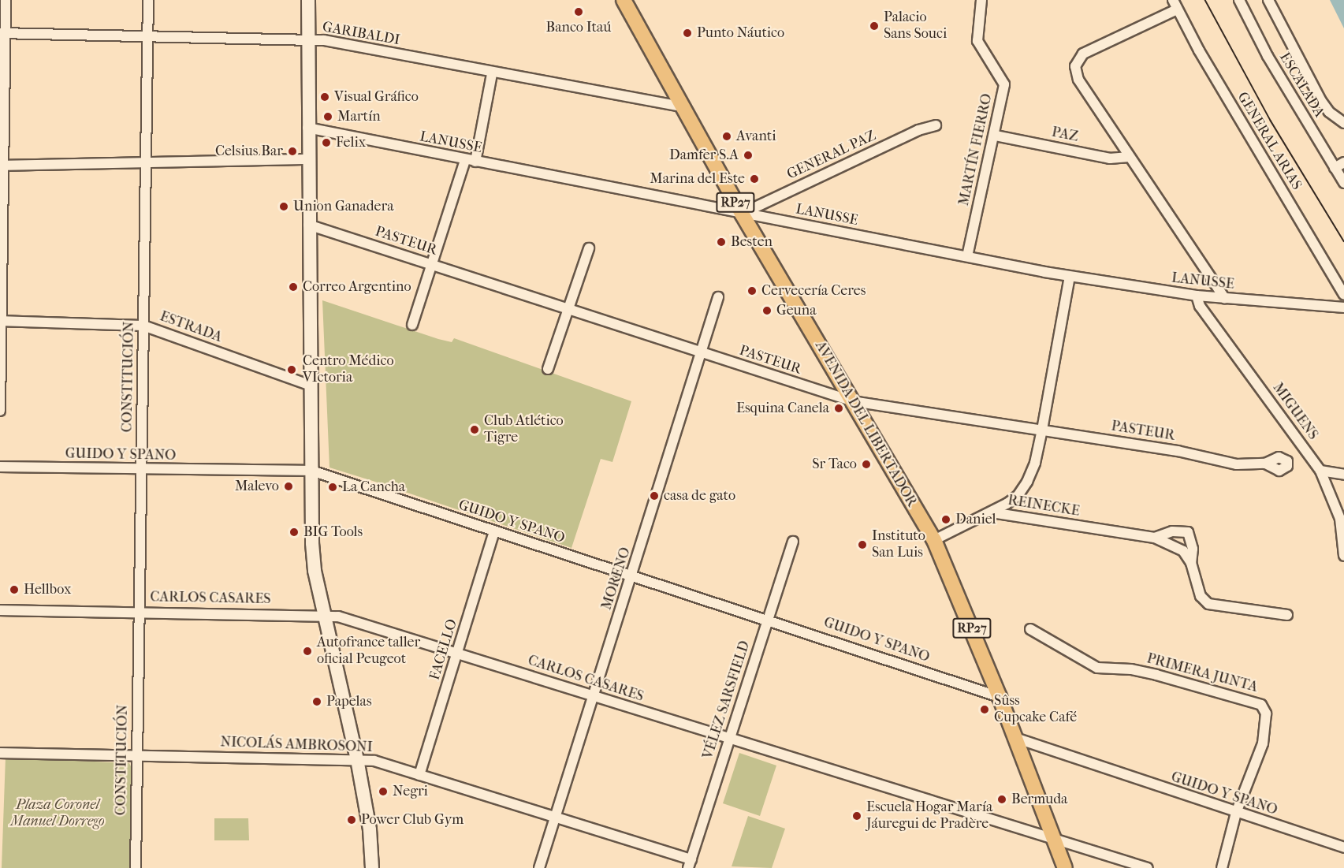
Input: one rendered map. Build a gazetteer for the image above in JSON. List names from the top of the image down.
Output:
{
  "streets": {
    "main road": ["RP27", "AVENIDA DEL LIBERTADOR"],
    "street": [
      "GARIBALDI",
      "ESCALADA",
      "PAZ",
      "GENERAL ARIAS",
      "LANUSSE",
      "MARTÍN FIERRO",
      "GENERAL PAZ",
      "PASTEUR",
      "ESTRADA",
      "CONSTITUCIÓN",
      "MIGUENS",
      "GUIDO Y SPANO",
      "REINECKE",
      "MORENO",
      "CARLOS CASARES",
      "FACELLO",
      "PRIMERA JUNTA",
      "VÉLEZ SARSFIELD",
      "NICOLÁS AMBROSONI"
    ]
  },
  "crossings": [
    ["GARIBALDI", "CONSTITUCIÓN"],
    ["GARIBALDI", "AVENIDA DEL LIBERTADOR"],
    ["PAZ", "MARTÍN FIERRO"],
    ["LANUSSE", "MARTÍN FIERRO"],
    ["LANUSSE", "GENERAL PAZ"],
    ["LANUSSE", "MIGUENS"],
    ["LANUSSE", "AVENIDA DEL LIBERTADOR"],
    ["GENERAL PAZ", "AVENIDA DEL LIBERTADOR"],
    ["PASTEUR", "AVENIDA DEL LIBERTADOR"],
    ["PASTEUR", "MORENO"],
    ["ESTRADA", "CONSTITUCIÓN"],
    ["CONSTITUCIÓN", "GUIDO Y SPANO"],
    ["CONSTITUCIÓN", "CARLOS CASARES"],
    ["CONSTITUCIÓN", "NICOLÁS AMBROSONI"],
    ["AVENIDA DEL LIBERTADOR", "GUIDO Y SPANO"],
    ["AVENIDA DEL LIBERTADOR", "REINECKE"],
    ["AVENIDA DEL LIBERTADOR", "CARLOS CASARES"],
    ["GUIDO Y SPANO", "MORENO"],
    ["GUIDO Y SPANO", "FACELLO"],
    ["GUIDO Y SPANO", "PRIMERA JUNTA"],
    ["GUIDO Y SPANO", "VÉLEZ SARSFIELD"],
    ["MORENO", "CARLOS CASARES"],
    ["MORENO", "NICOLÁS AMBROSONI"],
    ["CARLOS CASARES", "FACELLO"],
    ["CARLOS CASARES", "VÉLEZ SARSFIELD"],
    ["FACELLO", "NICOLÁS AMBROSONI"],
    ["VÉLEZ SARSFIELD", "NICOLÁS AMBROSONI"]
  ],
  "parks": ["Plaza Coronel Manuel Dorrego"],
  "places": [
    "Banco Itaú",
    "Palacio Sans Souci",
    "Punto Náutico",
    "Visual Gráfico",
    "Martín",
    "Avanti",
    "Felix",
    "Celsius Bar",
    "Damfer S.A",
    "Marina del Este",
    "Union Ganadera",
    "Besten",
    "Correo Argentino",
    "Cervecería Ceres",
    "Geuna",
    "Centro Médico VIctoria",
    "Esquina Canela",
    "Club Atlético Tigre",
    "Sr Taco",
    "Malevo",
    "La Cancha",
    "casa de gato",
    "Daniel",
    "BIG Tools",
    "Instituto San Luis",
    "Hellbox",
    "Autofrance taller oficial Peugeot",
    "Papelas",
    "Sûss Cupcake Café",
    "Negri",
    "Bermuda",
    "Escuela Hogar María Jáuregui de Pradère",
    "Power Club Gym"
  ]
}
